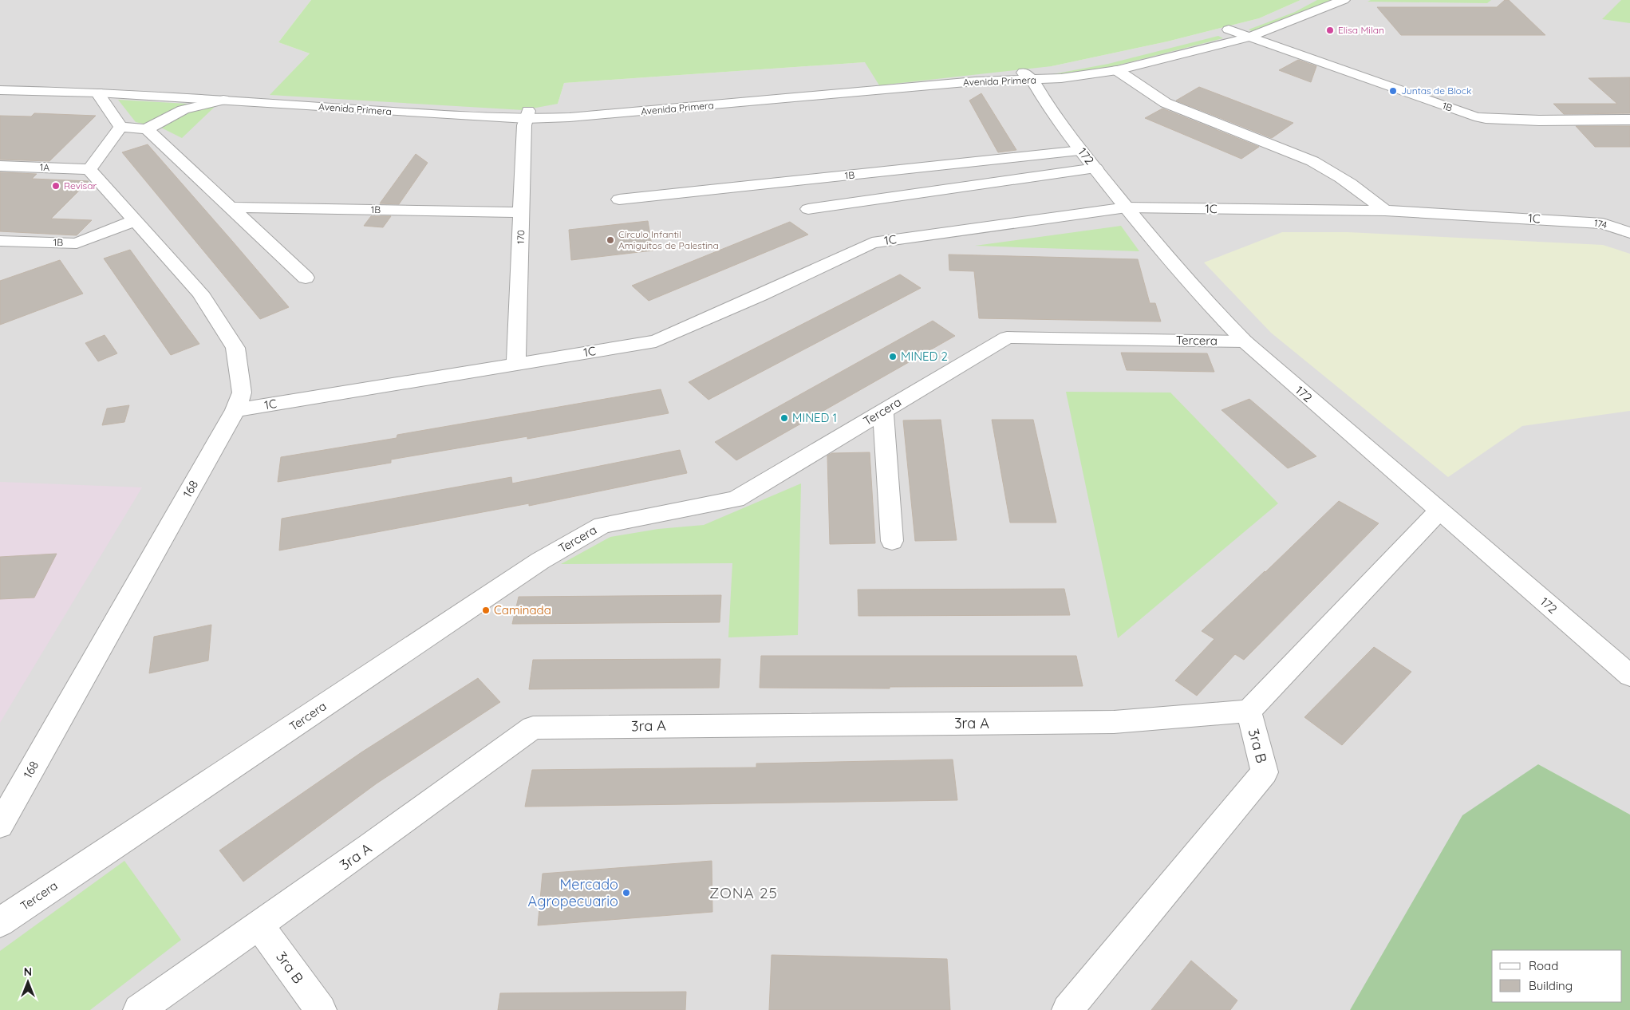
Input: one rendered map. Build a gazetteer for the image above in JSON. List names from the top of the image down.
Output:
{
  "streets": {
    "street": [
      "Avenida Primera",
      "1B",
      "172",
      "1A",
      "1C",
      "174",
      "170",
      "Tercera",
      "168",
      "3ra A",
      "3ra B"
    ]
  },
  "crossings": [
    ["Avenida Primera", "1B"],
    ["Avenida Primera", "172"],
    ["Avenida Primera", "170"],
    ["1B", "172"],
    ["1B", "170"],
    ["1B", "168"],
    ["172", "1C"],
    ["172", "Tercera"],
    ["1A", "168"],
    ["1C", "174"],
    ["1C", "170"],
    ["1C", "168"],
    ["3ra A", "3ra B"]
  ],
  "districts": ["ZONA 25"],
  "places": [
    "Elisa Milan",
    "Juntas de Block",
    "Revisar",
    "Círculo Infantil Amiguitos de Palestina",
    "MINED 2",
    "MINED 1",
    "Caminada",
    "Mercado Agropecuario"
  ],
  "legend": ["Road", "Building"],
  "north": "top"
}
